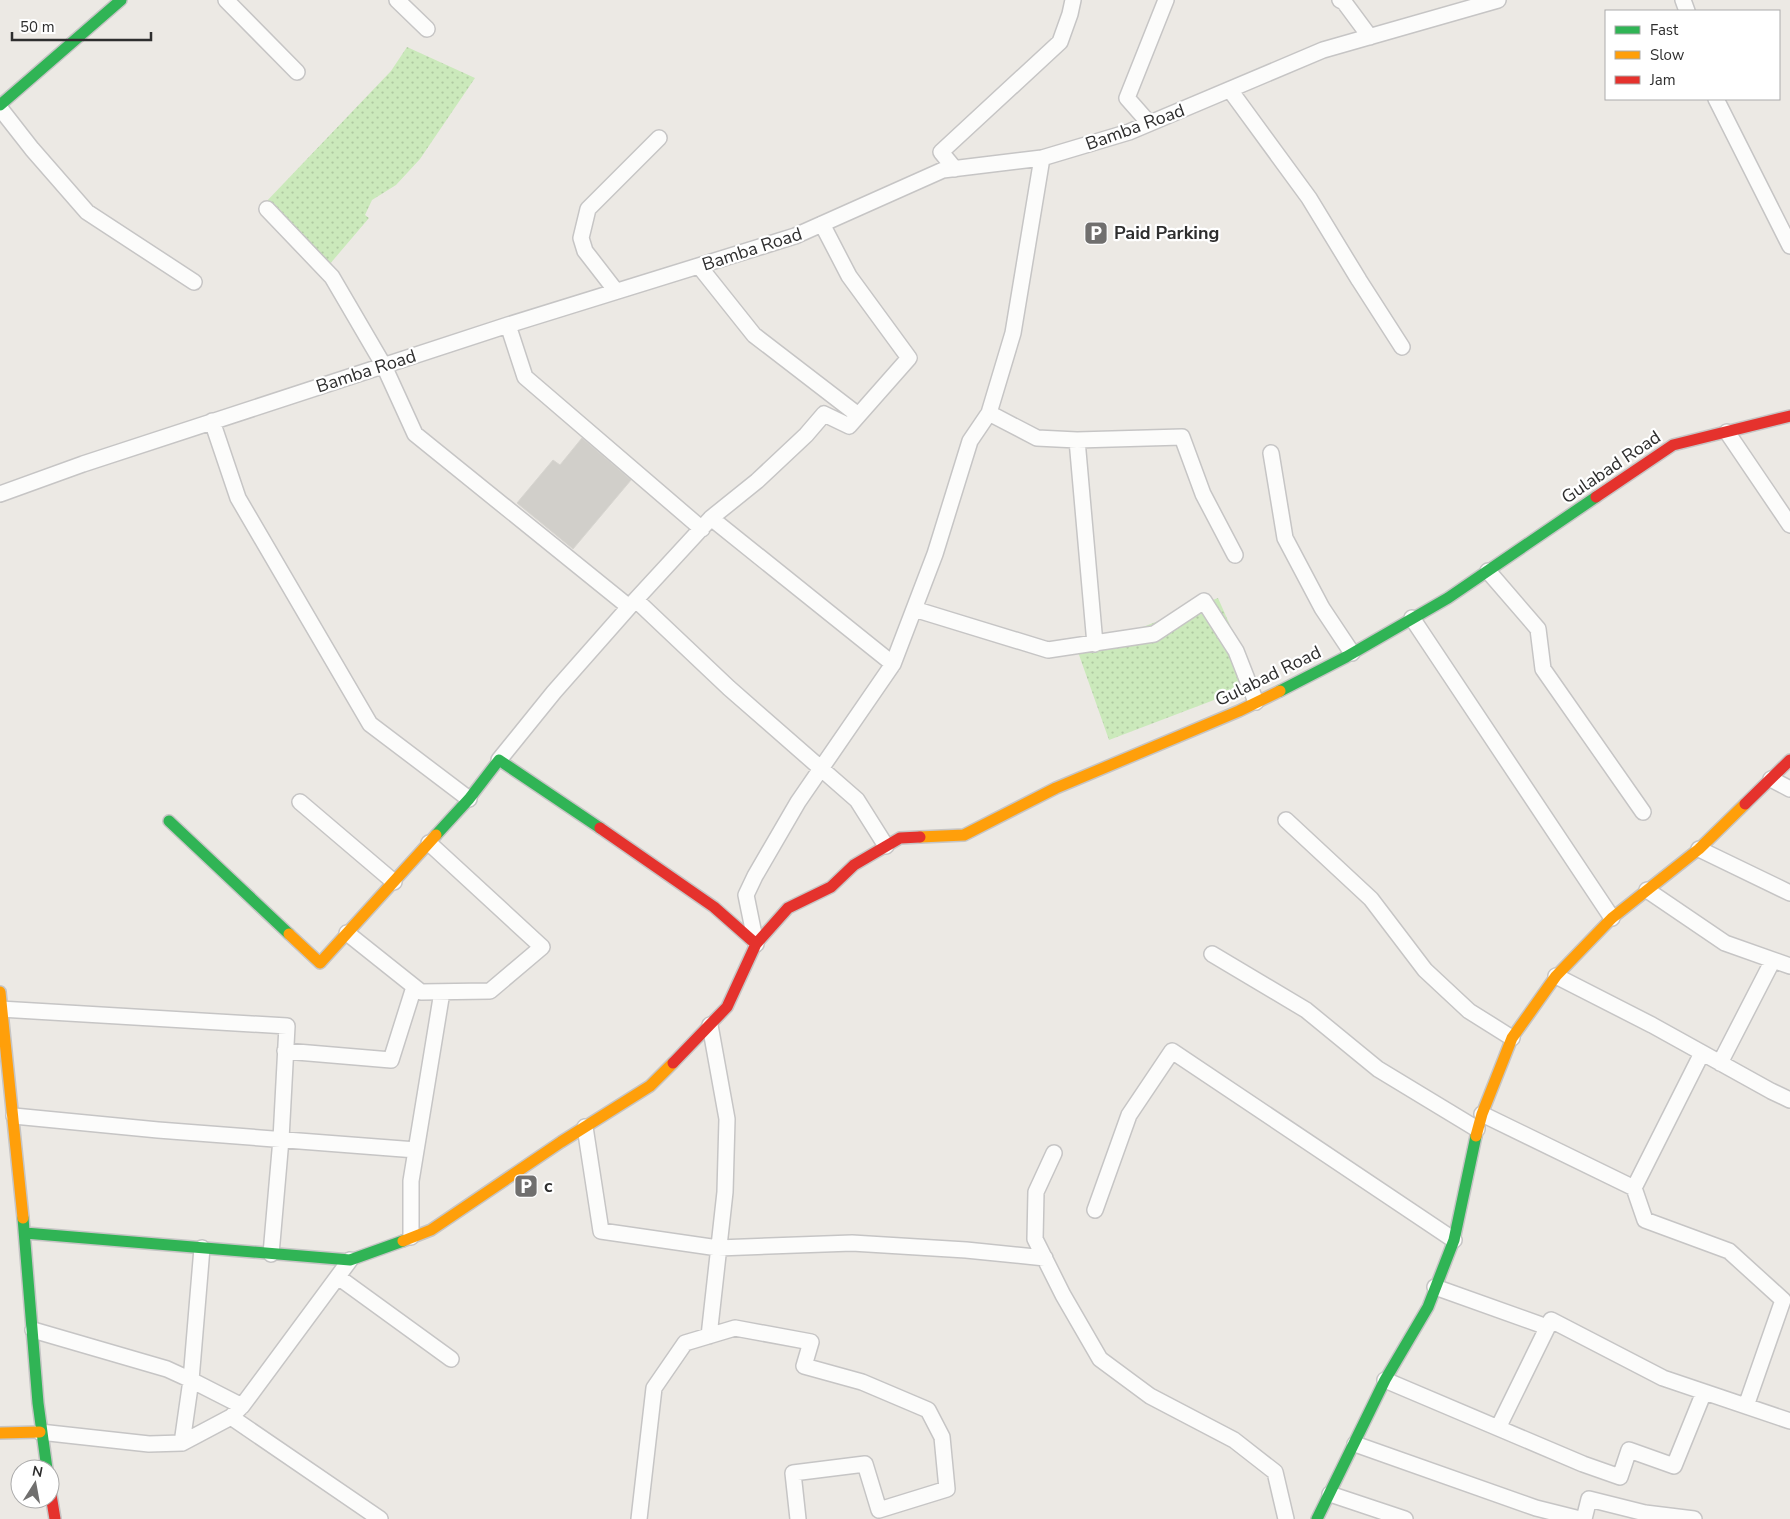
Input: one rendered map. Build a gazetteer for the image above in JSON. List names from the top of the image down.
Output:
{
  "streets": {
    "street": ["Bamba Road", "Gulabad Road"]
  },
  "places": {
    "parking": ["Paid Parking", "c"]
  },
  "legend": ["Fast", "Slow", "Jam"],
  "scale_bar": "50 m",
  "north": "top"
}
